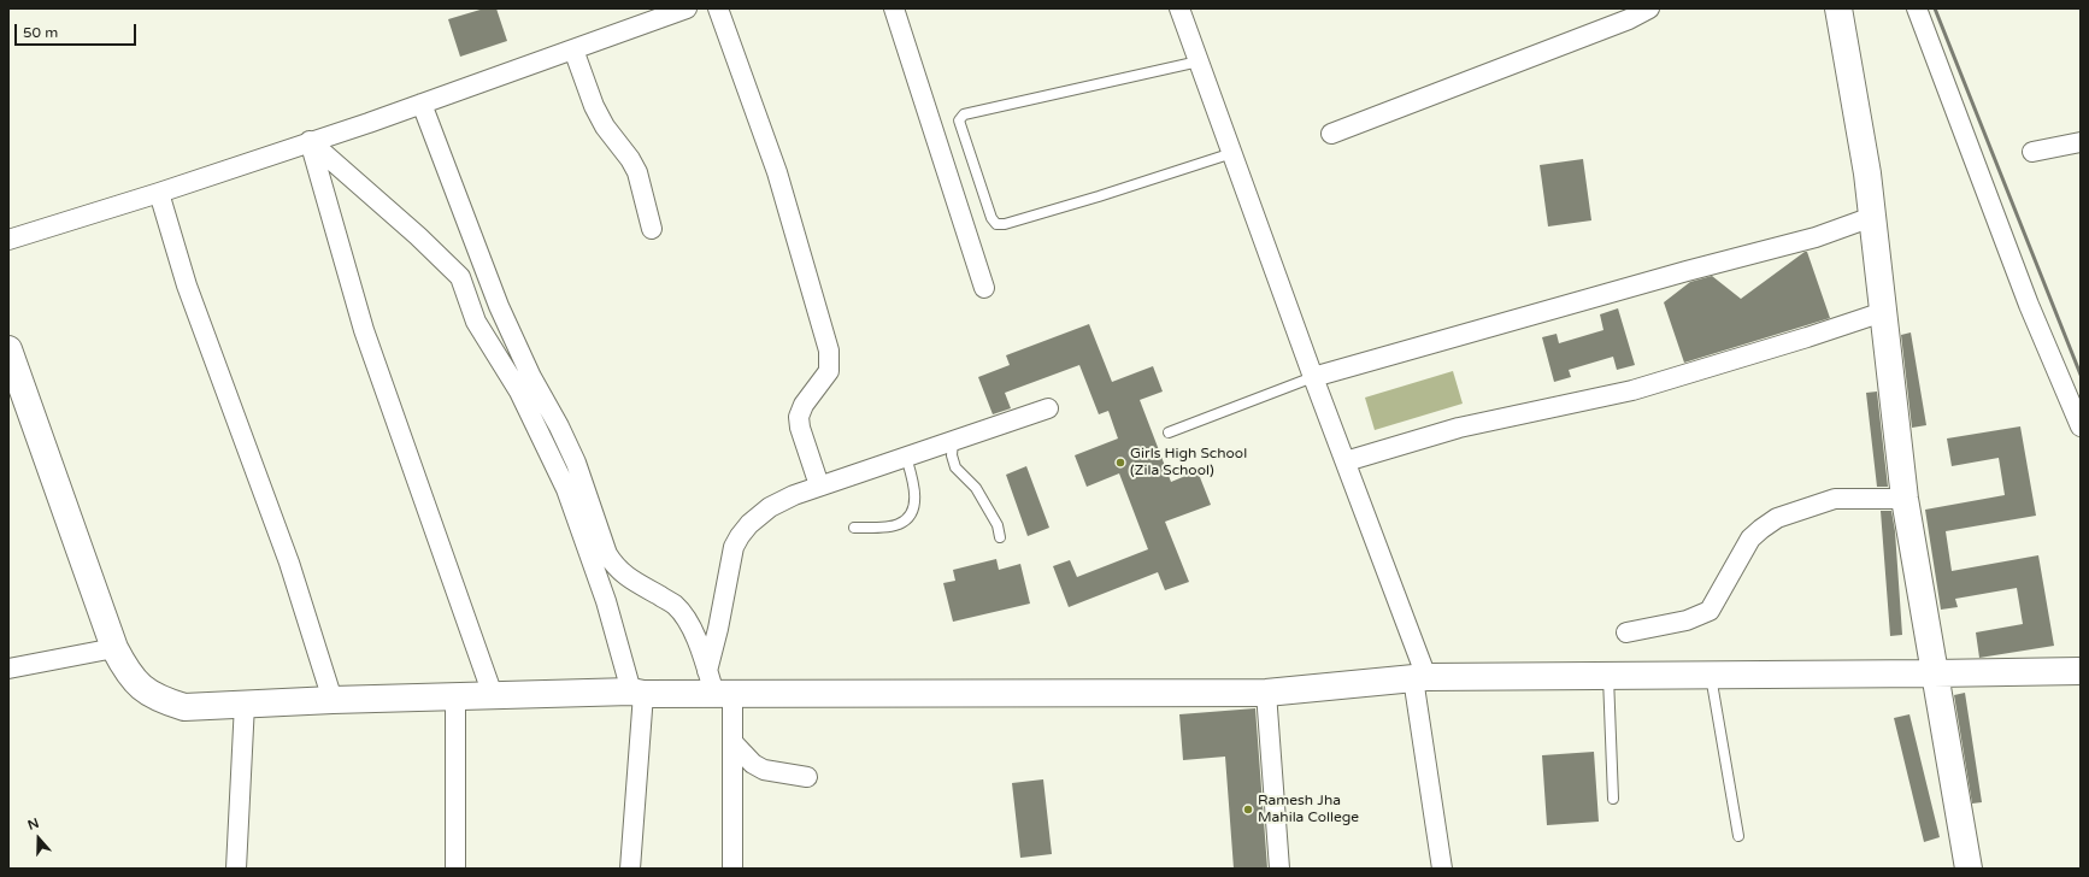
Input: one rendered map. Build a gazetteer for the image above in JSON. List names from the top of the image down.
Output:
{
  "places": ["Girls High School (Zila School)", "Ramesh Jha Mahila College"],
  "scale_bar": "50 m",
  "north": "top"
}
